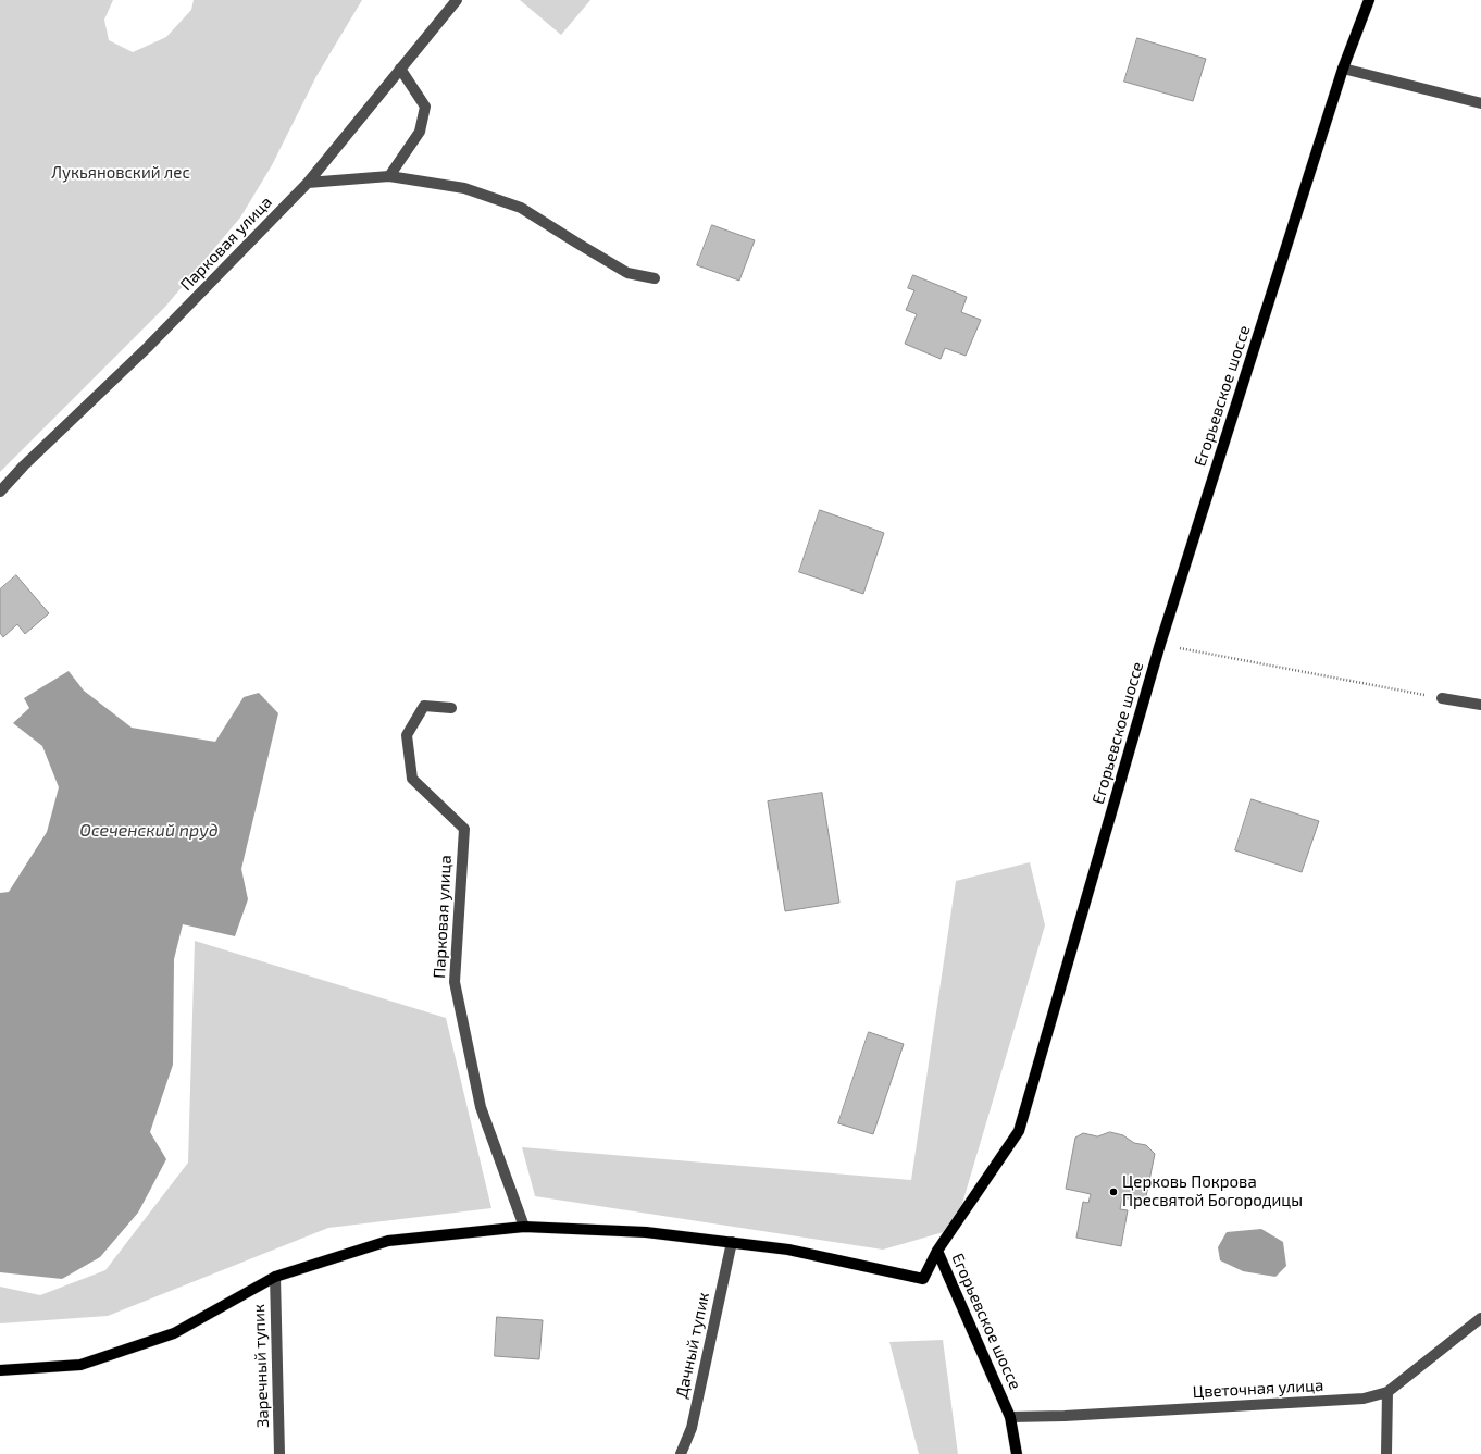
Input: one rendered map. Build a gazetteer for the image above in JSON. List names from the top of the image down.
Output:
{
  "streets": {
    "main road": ["Егорьевское шоссе"],
    "street": [
      "Парковая улица",
      "Дачный тупик",
      "Заречный тупик",
      "Цветочная улица"
    ]
  },
  "crossings": [
    ["Егорьевское шоссе", "Цветочная улица"]
  ],
  "water": ["Осеченский пруд"],
  "parks": ["Лукьяновский лес"],
  "places": ["Церковь Покрова Пресвятой Богородицы"]
}
